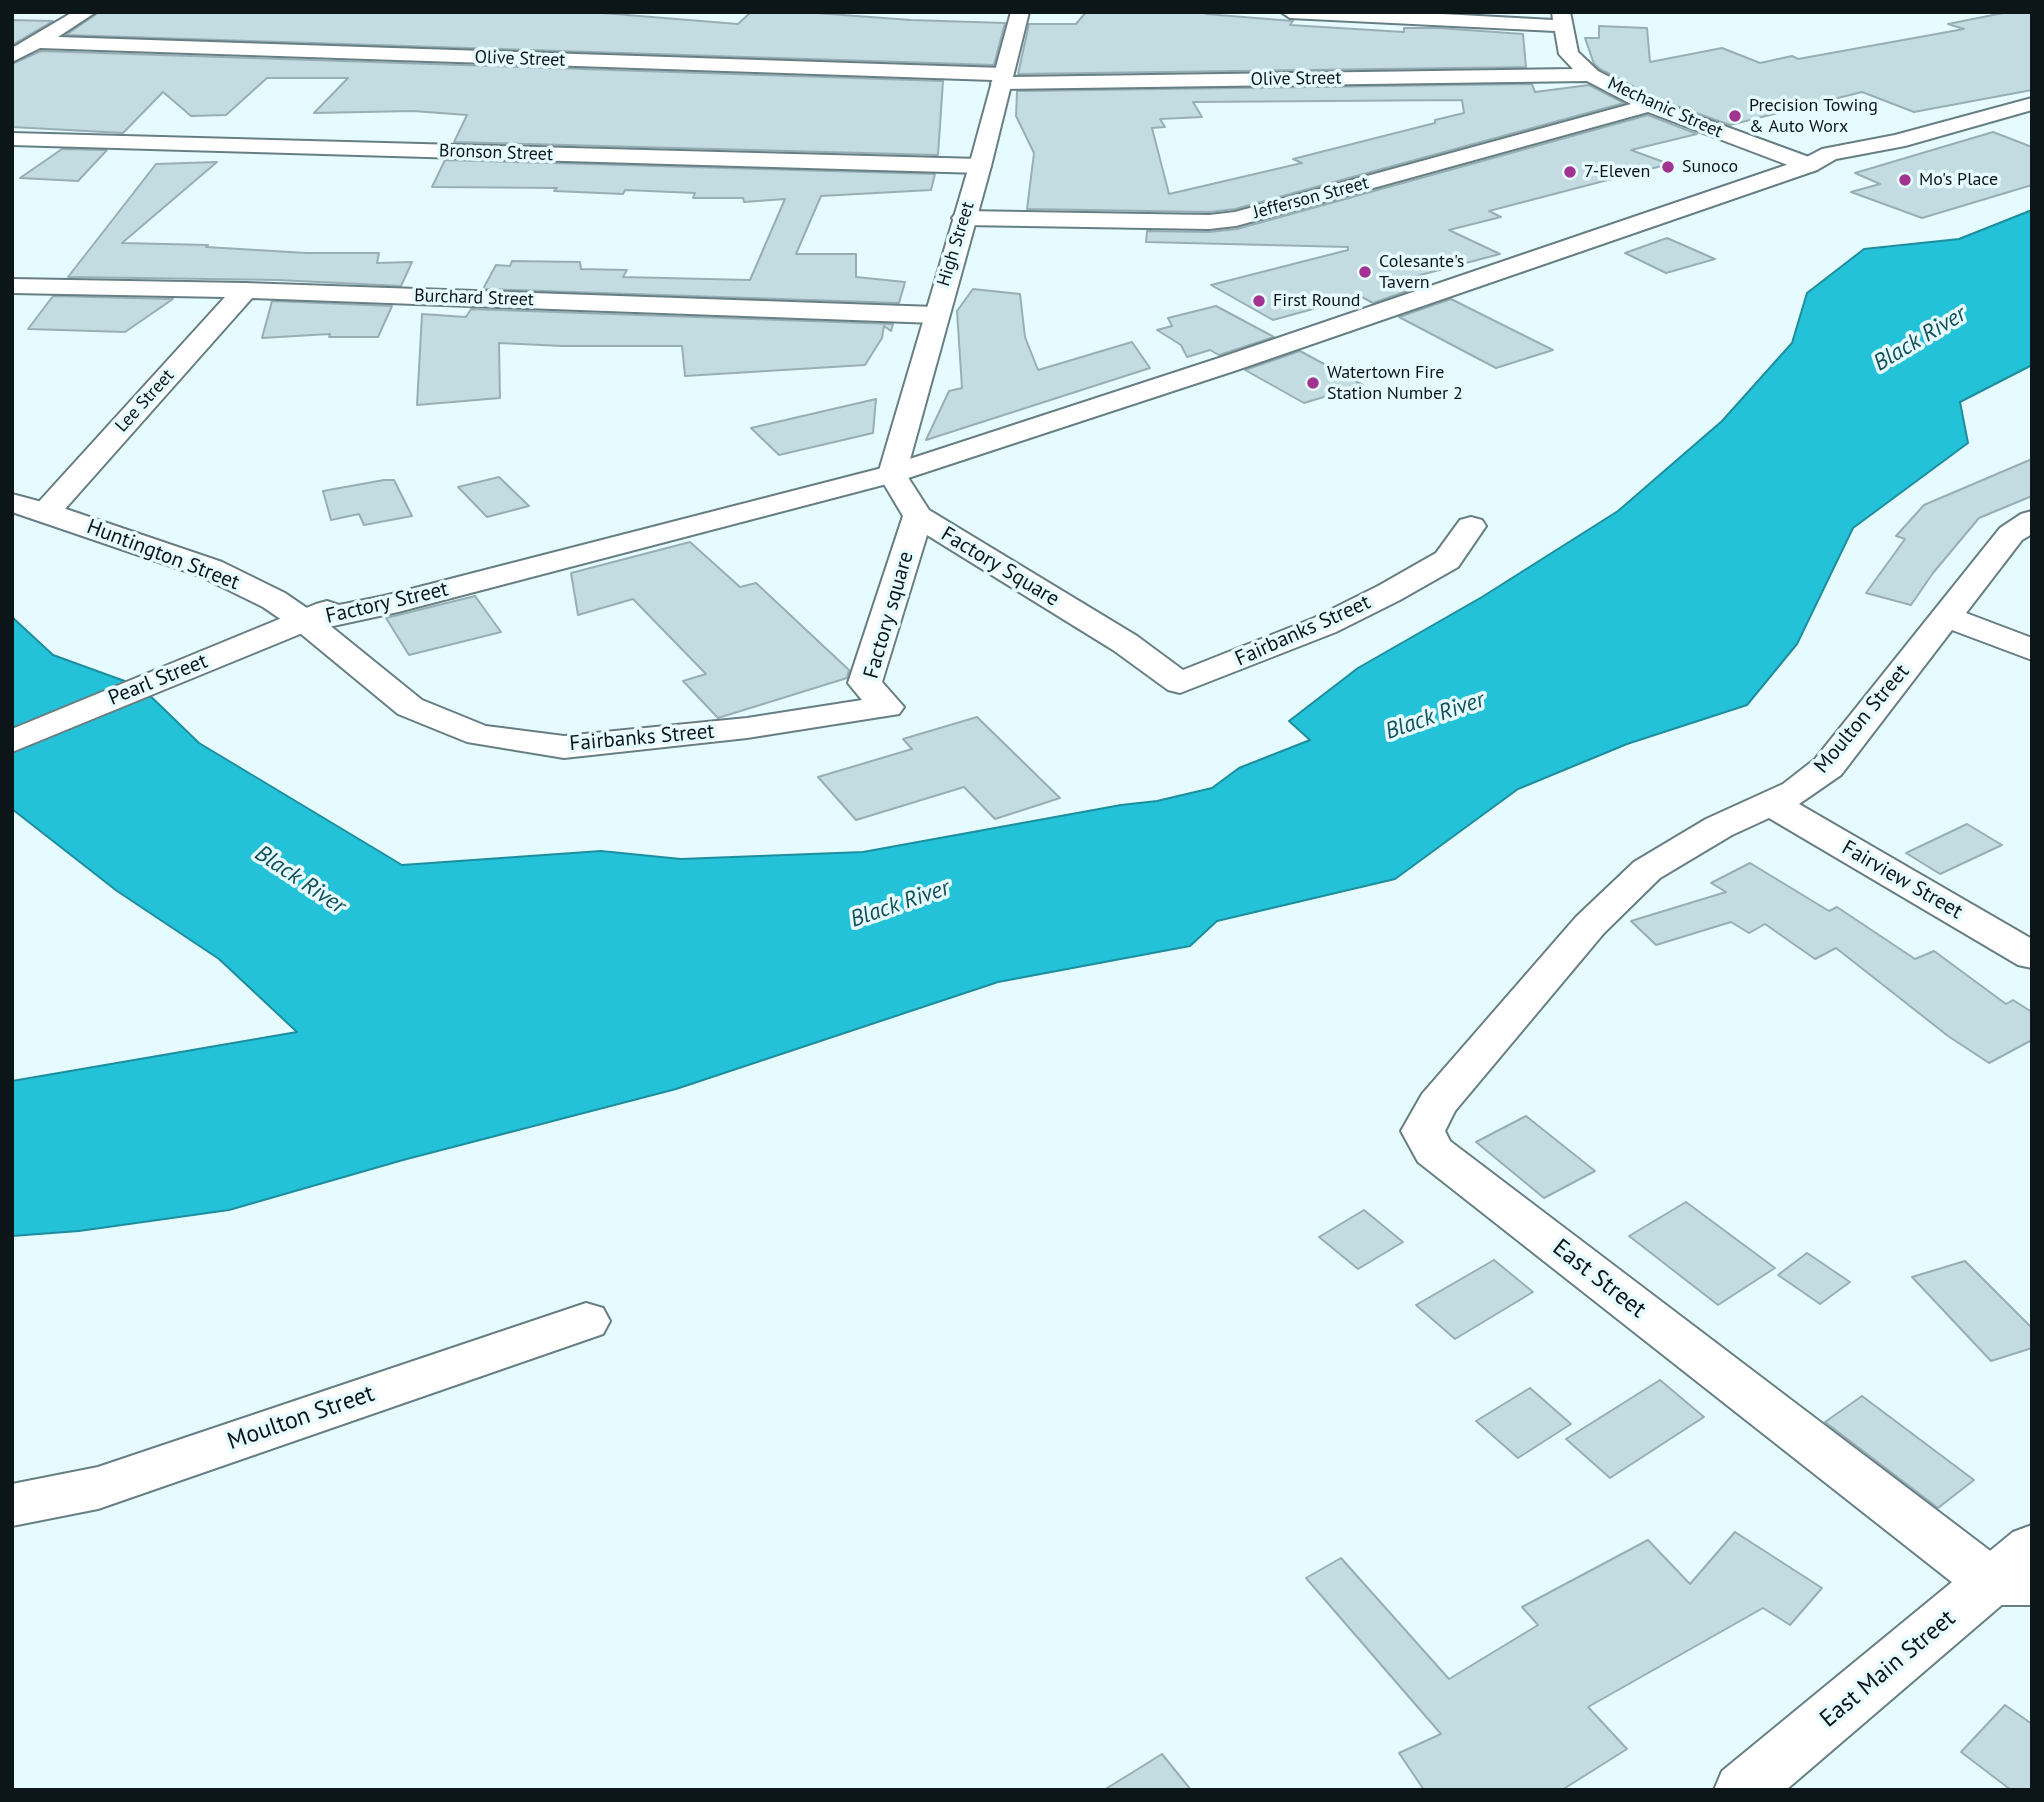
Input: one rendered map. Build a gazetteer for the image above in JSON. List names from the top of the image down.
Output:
{
  "streets": {
    "street": [
      "Olive Street",
      "Mechanic Street",
      "Bronson Street",
      "Jefferson Street",
      "High Street",
      "Burchard Street",
      "Lee Street",
      "Huntington Street",
      "Factory Square",
      "Factory Street",
      "Factory square",
      "Fairbanks Street",
      "Pearl Street",
      "Moulton Street",
      "Fairview Street",
      "East Street",
      "East Main Street"
    ]
  },
  "crossings": [
    ["Olive Street", "Mechanic Street"],
    ["Olive Street", "High Street"],
    ["Mechanic Street", "Jefferson Street"],
    ["Mechanic Street", "Factory Street"],
    ["Bronson Street", "High Street"],
    ["Jefferson Street", "High Street"],
    ["High Street", "Burchard Street"],
    ["High Street", "Factory Square"],
    ["High Street", "Factory Street"],
    ["Burchard Street", "Lee Street"],
    ["Lee Street", "Huntington Street"],
    ["Huntington Street", "Factory Street"],
    ["Huntington Street", "Fairbanks Street"],
    ["Huntington Street", "Pearl Street"],
    ["Factory Square", "Factory Street"],
    ["Factory Square", "Factory square"],
    ["Factory Square", "Fairbanks Street"],
    ["Factory Street", "Fairbanks Street"],
    ["Factory Street", "Pearl Street"],
    ["Factory square", "Fairbanks Street"],
    ["Fairbanks Street", "Pearl Street"],
    ["Moulton Street", "Fairview Street"],
    ["Moulton Street", "East Street"],
    ["East Street", "East Main Street"]
  ],
  "water": ["Black River"],
  "places": [
    "Precision Towing & Auto Worx",
    "Sunoco",
    "7-Eleven",
    "Mo's Place",
    "Colesante's Tavern",
    "First Round",
    "Watertown Fire Station Number 2"
  ]
}
